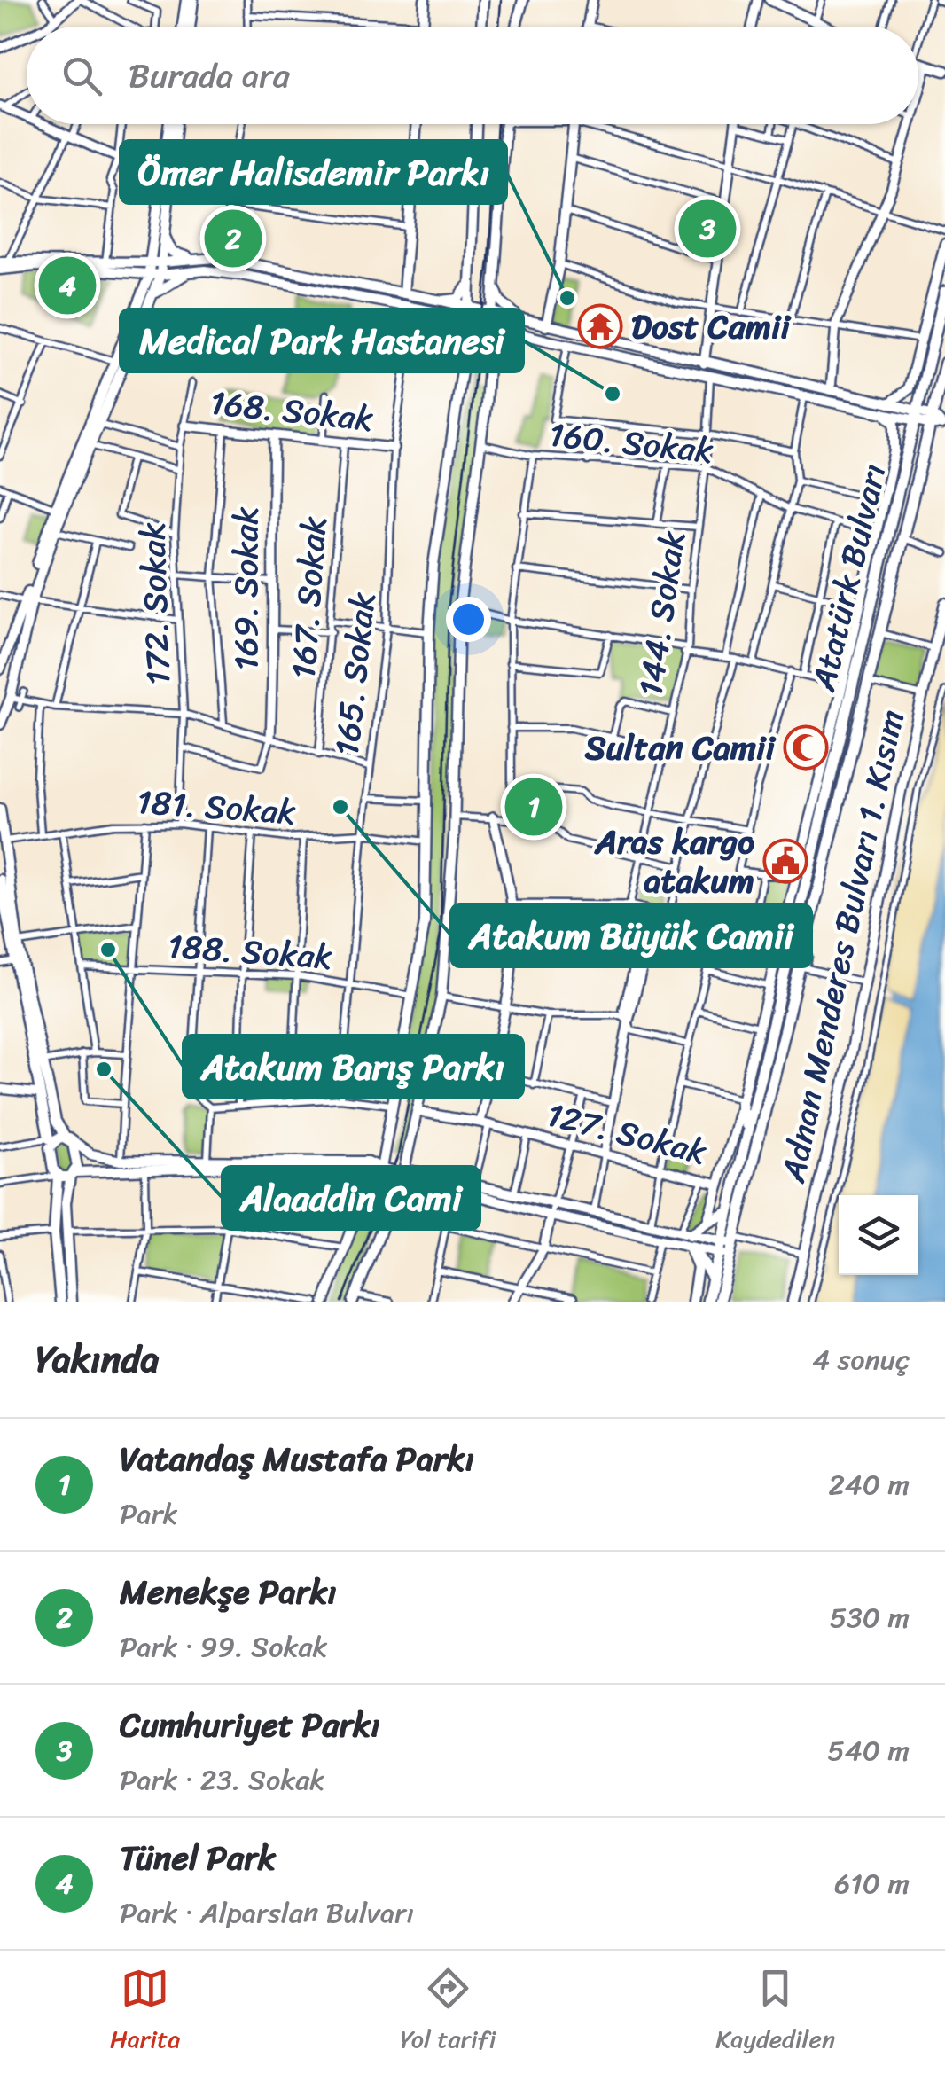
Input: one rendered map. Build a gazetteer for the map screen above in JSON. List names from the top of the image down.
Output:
{
  "streets": {
    "highway": ["Atatürk Bulvarı"],
    "main road": ["Adnan Menderes Bulvarı 1. Kısım"],
    "street": [
      "168. Sokak",
      "160. Sokak",
      "169. Sokak",
      "167. Sokak",
      "172. Sokak",
      "144. Sokak",
      "165. Sokak",
      "181. Sokak",
      "188. Sokak",
      "127. Sokak"
    ]
  },
  "crossings": [
    ["168. Sokak", "169. Sokak"],
    ["168. Sokak", "167. Sokak"],
    ["168. Sokak", "172. Sokak"],
    ["168. Sokak", "165. Sokak"],
    ["160. Sokak", "Atatürk Bulvarı"],
    ["160. Sokak", "144. Sokak"],
    ["Atatürk Bulvarı", "127. Sokak"],
    ["172. Sokak", "181. Sokak"],
    ["165. Sokak", "181. Sokak"],
    ["165. Sokak", "188. Sokak"]
  ],
  "places": {
    "other": [
      "Ömer Halisdemir Parkı",
      "Medical Park Hastanesi",
      "Atakum Büyük Camii",
      "Atakum Barış Parkı",
      "Alaaddin Cami"
    ],
    "temple": ["Dost Camii"],
    "mosque": ["Sultan Camii"],
    "public building": ["Aras kargo atakum"]
  },
  "page": {
    "search": "Burada ara",
    "pins": [
      "3",
      "2",
      "4",
      "1"
    ],
    "heading": ["Yakında", "4 sonuç"],
    "list": [
      {
        "mark": "1",
        "name": "Vatandaş Mustafa Parkı",
        "note": "Park",
        "value": "240 m"
      },
      {
        "mark": "2",
        "name": "Menekşe Parkı",
        "note": "Park · 99. Sokak",
        "value": "530 m"
      },
      {
        "mark": "3",
        "name": "Cumhuriyet Parkı",
        "note": "Park · 23. Sokak",
        "value": "540 m"
      },
      {
        "mark": "4",
        "name": "Tünel Park",
        "note": "Park · Alparslan Bulvarı",
        "value": "610 m"
      }
    ],
    "nav": ["Harita", "Yol tarifi", "Kaydedilen"]
  }
}
